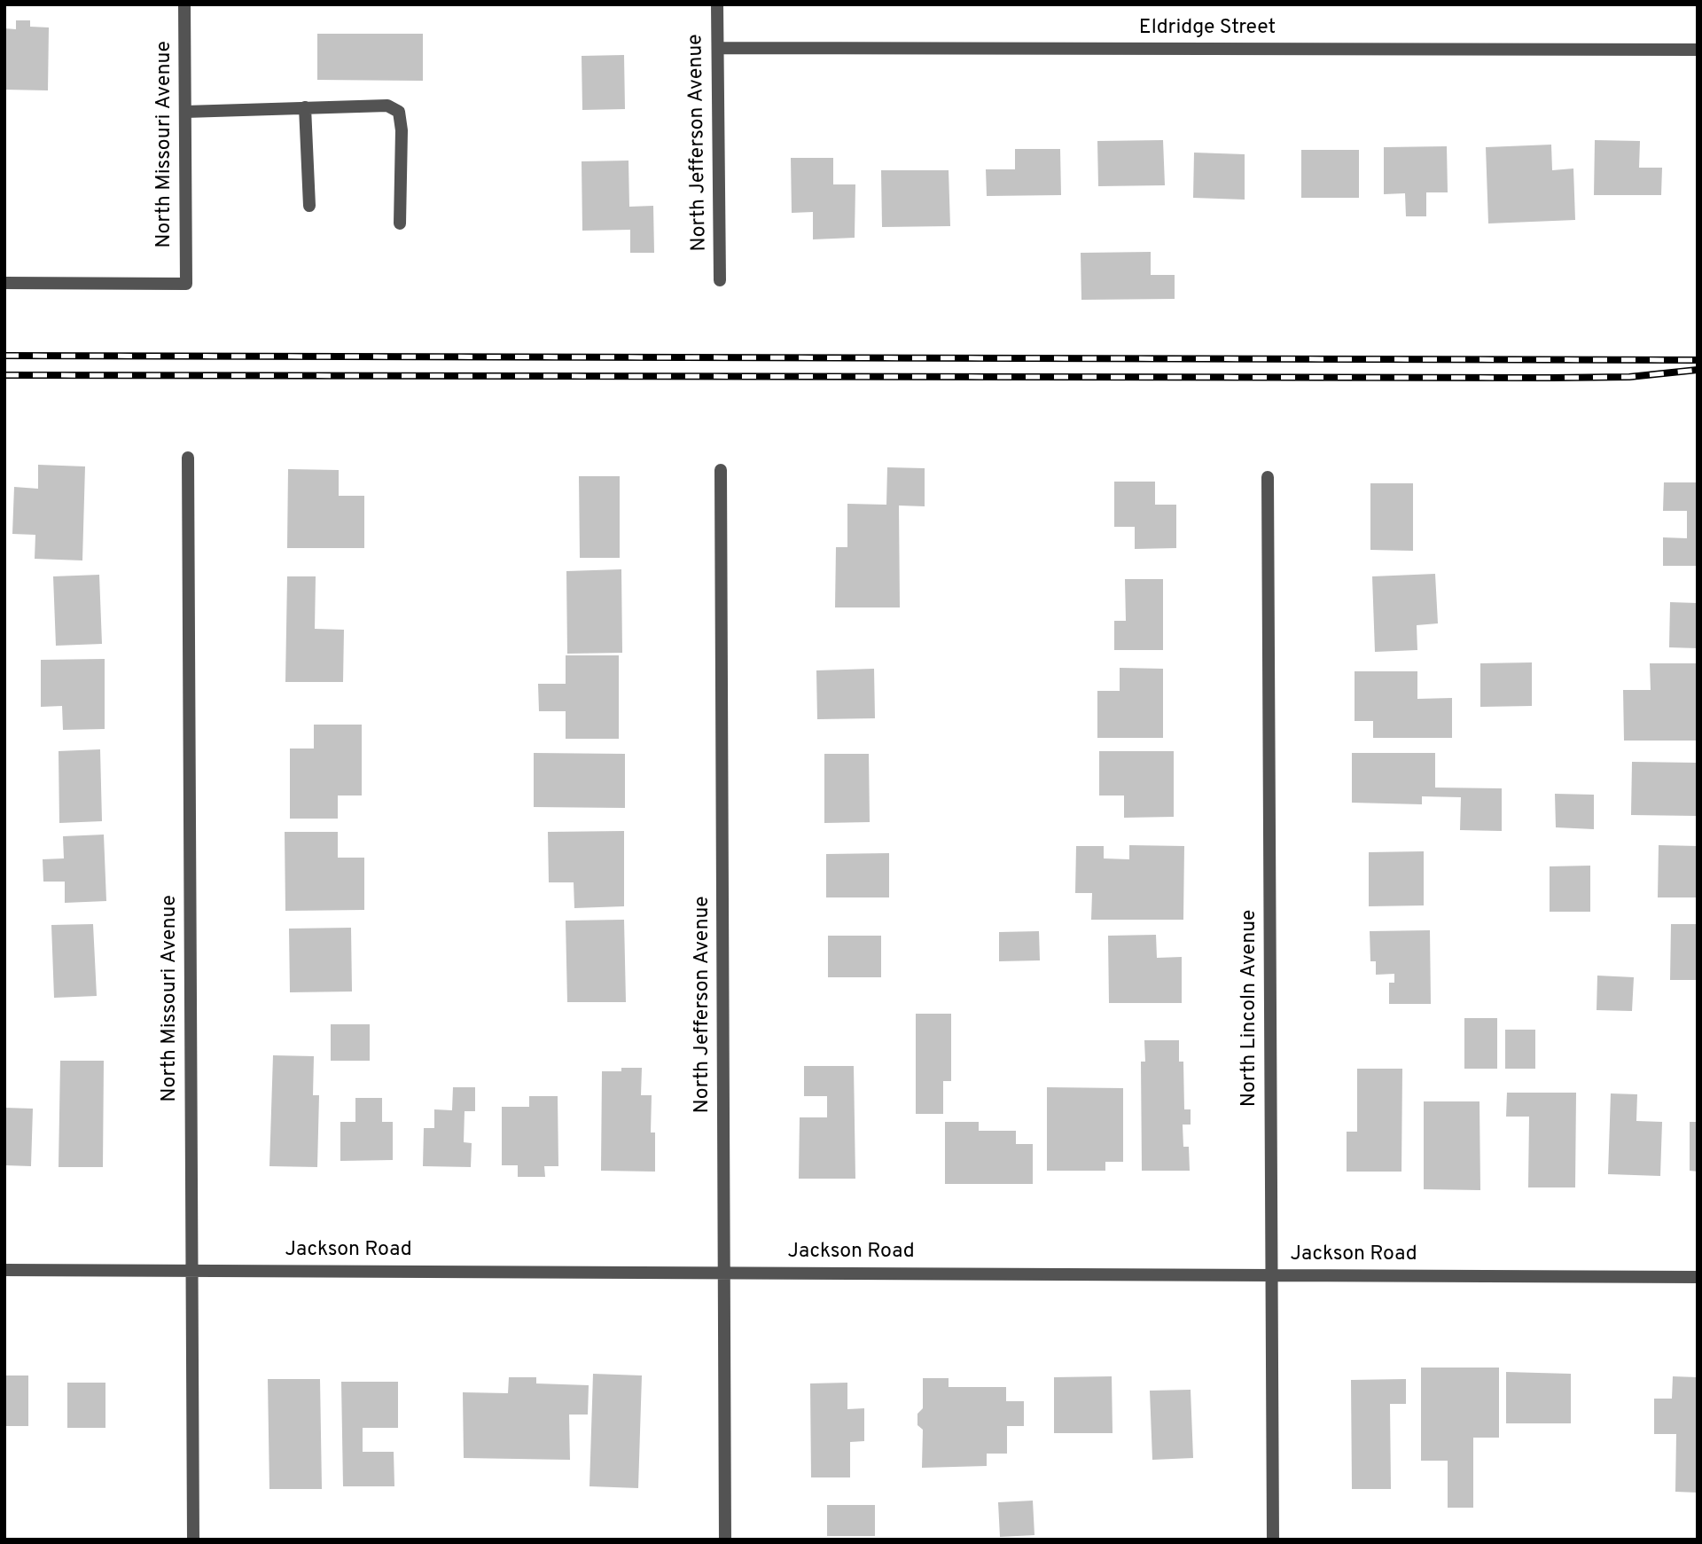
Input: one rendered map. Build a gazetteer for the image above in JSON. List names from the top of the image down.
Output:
{
  "streets": {
    "street": [
      "Eldridge Street",
      "North Jefferson Avenue",
      "North Missouri Avenue",
      "North Lincoln Avenue",
      "Jackson Road"
    ]
  },
  "crossings": [
    ["Eldridge Street", "North Jefferson Avenue"],
    ["North Jefferson Avenue", "Jackson Road"],
    ["North Missouri Avenue", "Jackson Road"],
    ["North Lincoln Avenue", "Jackson Road"]
  ]
}
